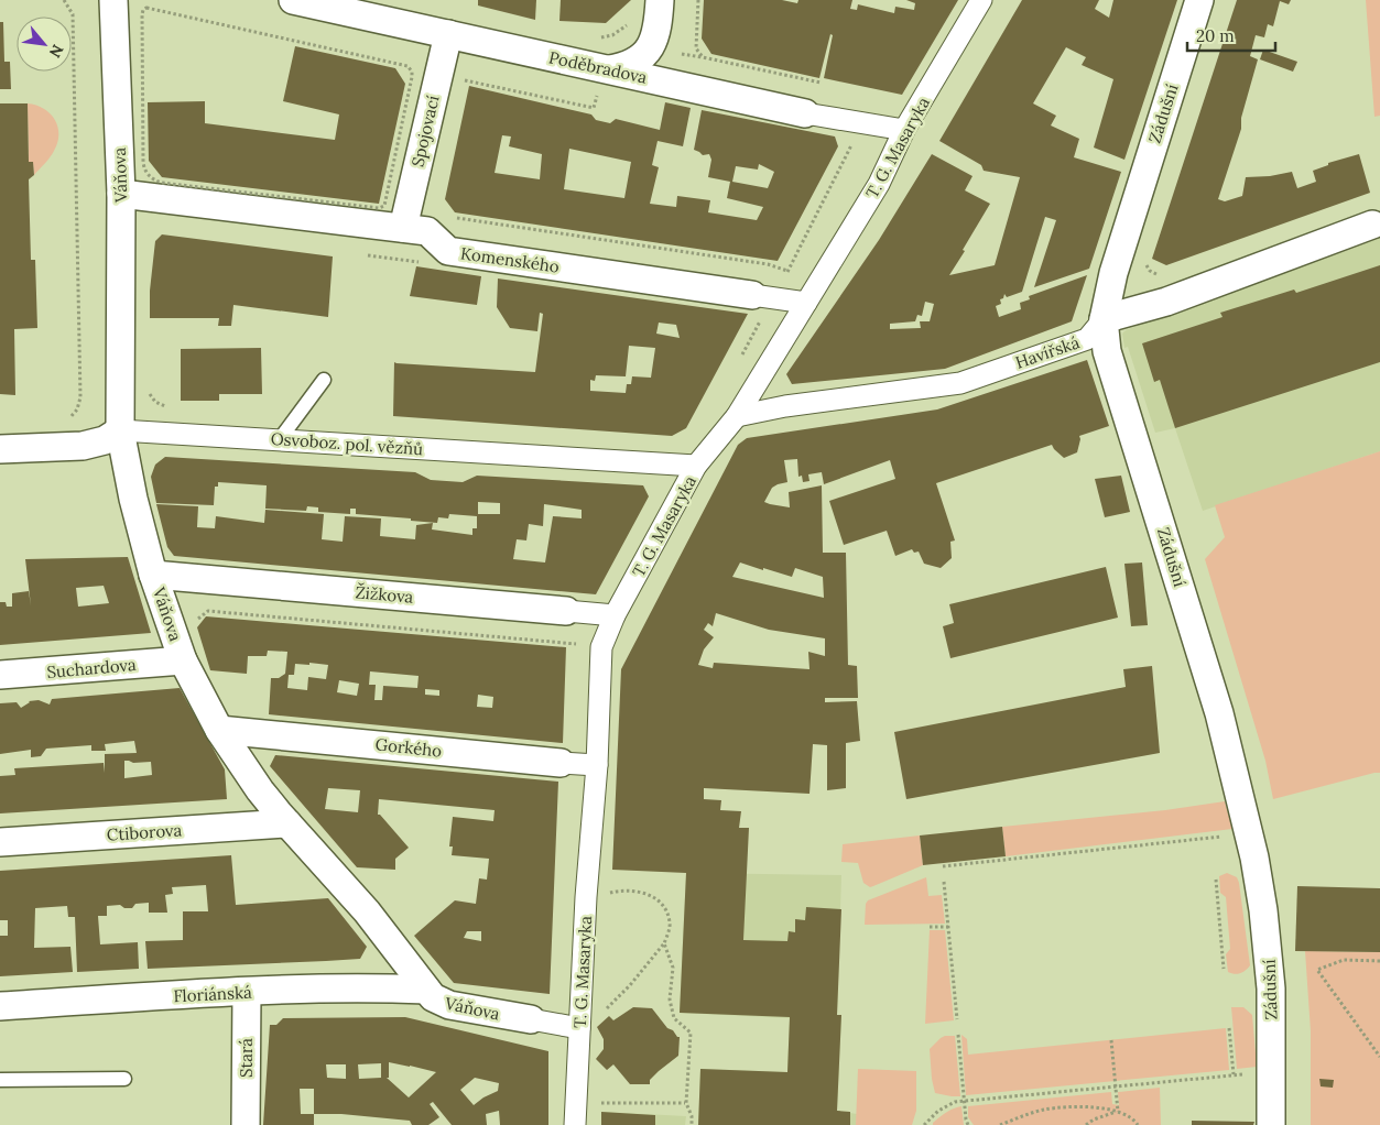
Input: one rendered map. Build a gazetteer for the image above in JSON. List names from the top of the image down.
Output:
{
  "streets": {
    "street": [
      "Poděbradova",
      "Zádušní",
      "Spojovací",
      "T. G. Masaryka",
      "Váňova",
      "Komenského",
      "Havířská",
      "Osvoboz. pol. vězňů",
      "Žižkova",
      "Suchardova",
      "Gorkého",
      "Ctiborova",
      "Floriánská",
      "Stará"
    ]
  },
  "crossings": [
    ["Poděbradova", "Spojovací"],
    ["Poděbradova", "T. G. Masaryka"],
    ["Zádušní", "Havířská"],
    ["Spojovací", "Komenského"],
    ["T. G. Masaryka", "Váňova"],
    ["T. G. Masaryka", "Komenského"],
    ["T. G. Masaryka", "Havířská"],
    ["T. G. Masaryka", "Osvoboz. pol. vězňů"],
    ["T. G. Masaryka", "Žižkova"],
    ["T. G. Masaryka", "Gorkého"],
    ["Váňova", "Komenského"],
    ["Váňova", "Osvoboz. pol. vězňů"],
    ["Váňova", "Žižkova"],
    ["Váňova", "Suchardova"],
    ["Váňova", "Gorkého"],
    ["Váňova", "Ctiborova"],
    ["Váňova", "Floriánská"],
    ["Floriánská", "Stará"]
  ],
  "scale_bar": "20 m",
  "north": "bottom right"
}
